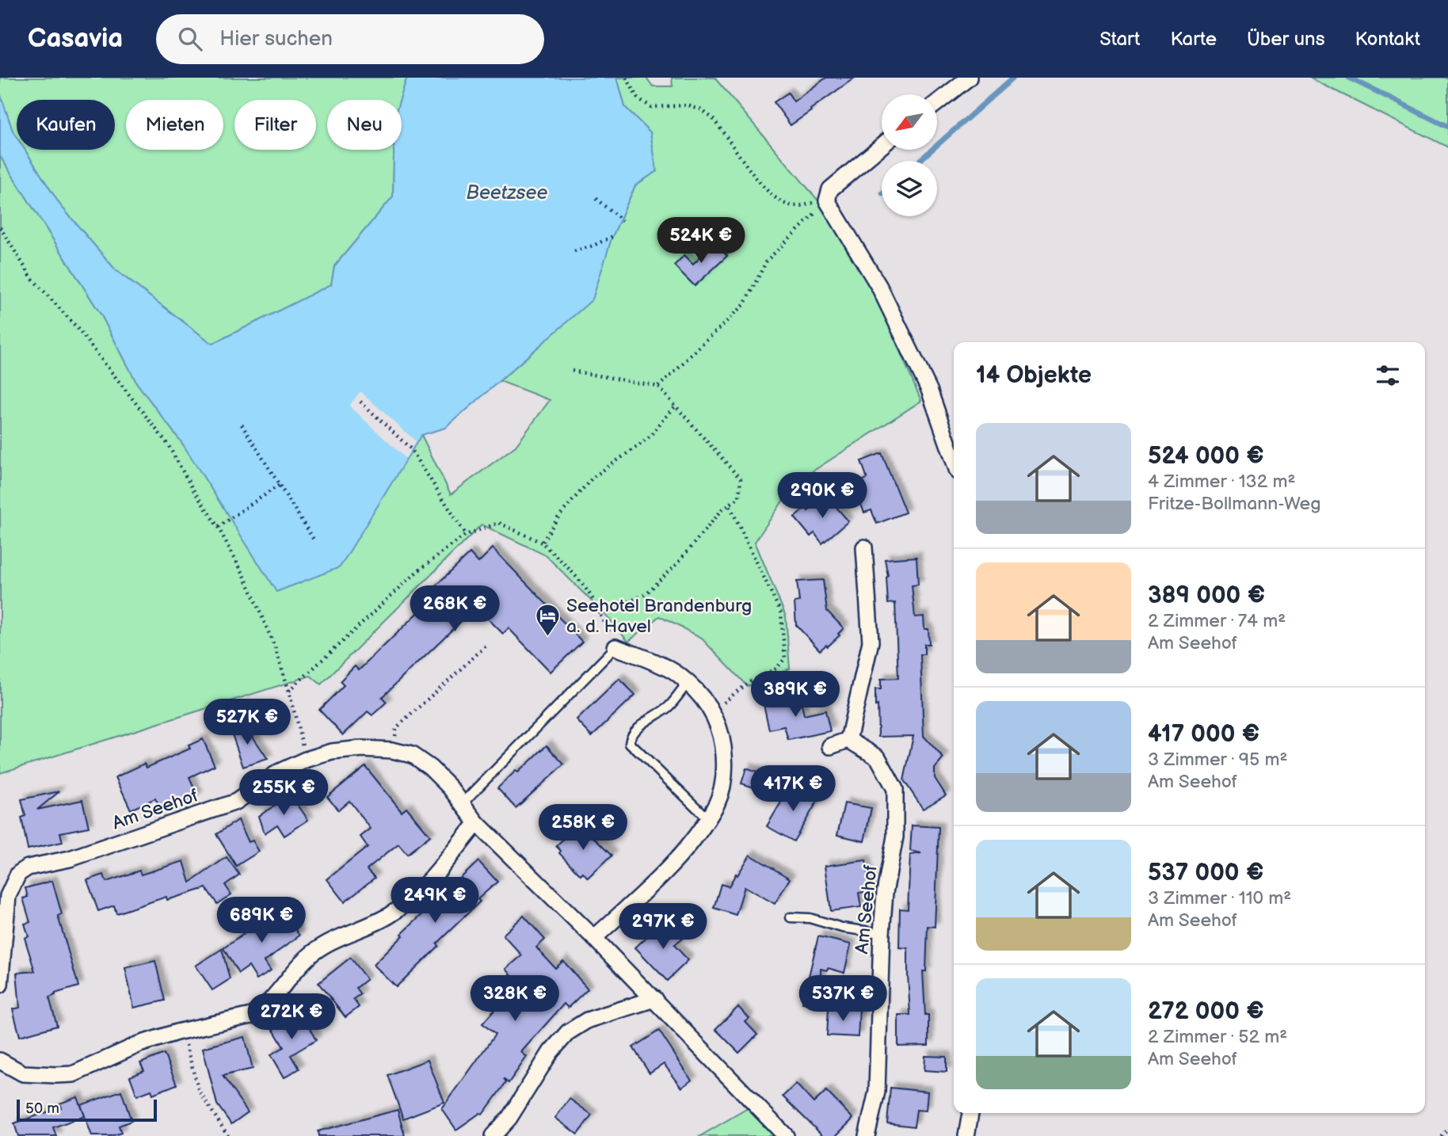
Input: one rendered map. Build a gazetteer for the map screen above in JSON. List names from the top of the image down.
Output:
{
  "streets": {
    "street": ["Am Seehof"]
  },
  "water": ["Beetzsee"],
  "places": {
    "hotel": ["Seehotel Brandenburg a. d. Havel"]
  },
  "scale_bar": "50 m",
  "north": "bottom left",
  "page": {
    "header": "Casavia",
    "search": "Hier suchen",
    "nav": [
      "Start",
      "Karte",
      "Über uns",
      "Kontakt"
    ],
    "chip": [
      "Kaufen",
      "Mieten",
      "Filter",
      "Neu"
    ],
    "price": [
      "524K €",
      "290K €",
      "268K €",
      "389K €",
      "527K €",
      "417K €",
      "255K €",
      "258K €",
      "249K €",
      "689K €",
      "297K €",
      "328K €",
      "537K €",
      "272K €"
    ],
    "heading": "14 Objekte",
    "list": [
      {
        "name": "524 000 €",
        "note": "4 Zimmer · 132 m² · Fritze-Bollmann-Weg"
      },
      {
        "name": "389 000 €",
        "note": "2 Zimmer · 74 m² · Am Seehof"
      },
      {
        "name": "417 000 €",
        "note": "3 Zimmer · 95 m² · Am Seehof"
      },
      {
        "name": "537 000 €",
        "note": "3 Zimmer · 110 m² · Am Seehof"
      },
      {
        "name": "272 000 €",
        "note": "2 Zimmer · 52 m² · Am Seehof"
      }
    ],
    "scale": "50 m"
  }
}
